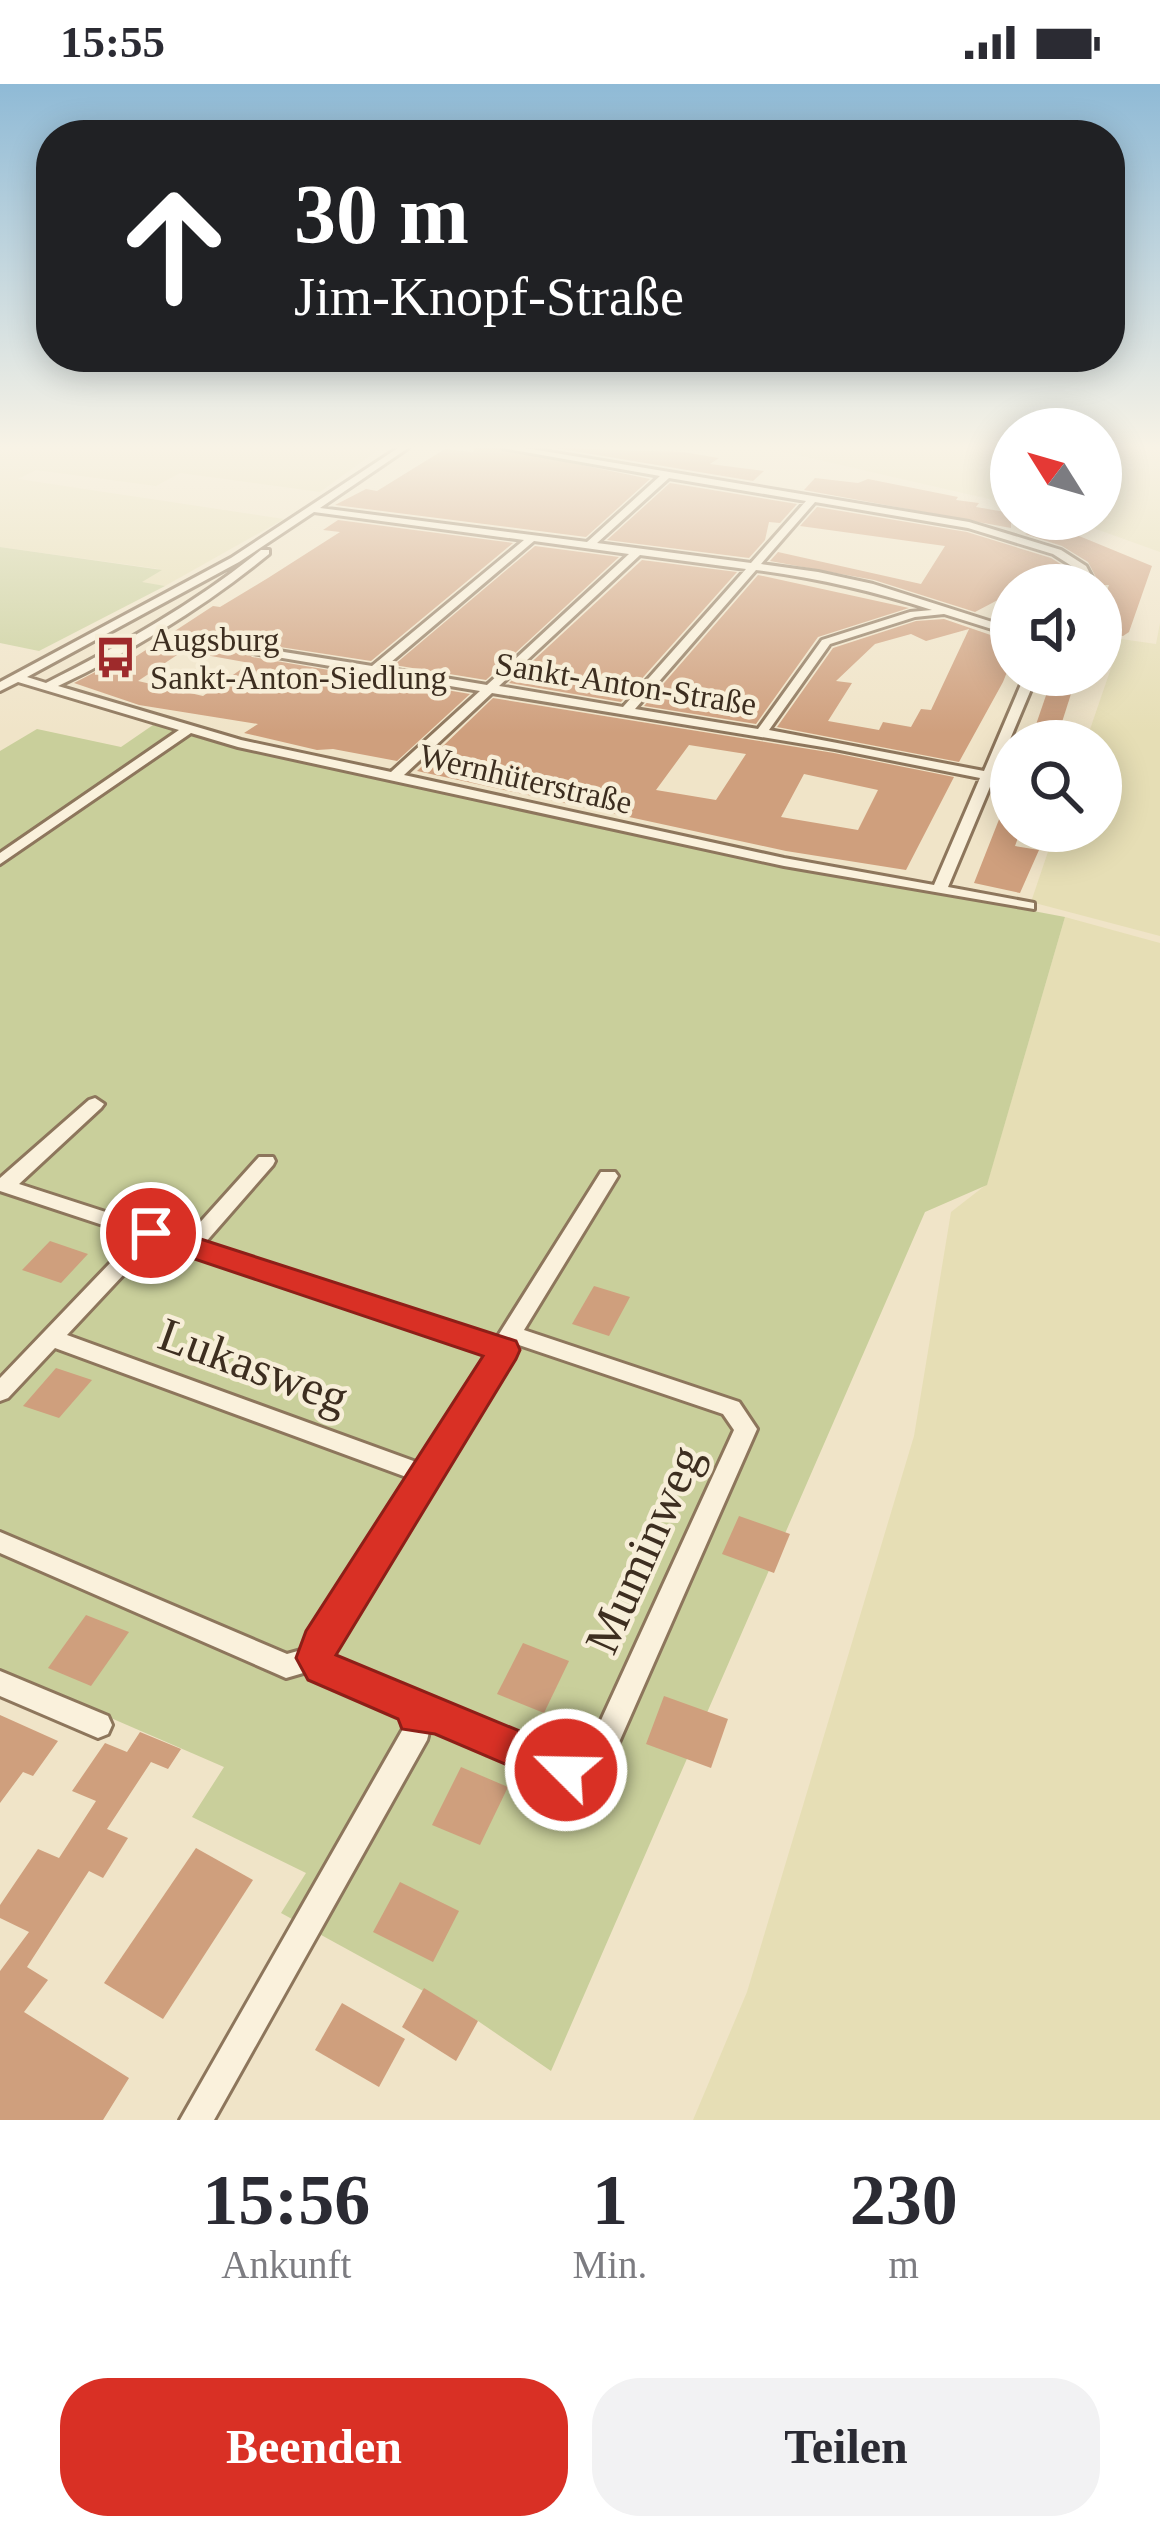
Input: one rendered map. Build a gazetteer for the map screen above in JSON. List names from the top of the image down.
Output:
{
  "streets": {
    "street": [
      "Sankt-Anton-Straße",
      "Wernhüterstraße",
      "Lukasweg",
      "Muminweg"
    ]
  },
  "places": {
    "bus stop": ["Augsburg Sankt-Anton-Siedlung"]
  },
  "north": "top left",
  "page": {
    "status": "15:55",
    "turn": ["30 m", "Jim-Knopf-Straße"],
    "eta": [
      "15:56",
      "Ankunft",
      "1",
      "Min.",
      "230",
      "m"
    ],
    "buttons": ["Beenden", "Teilen"]
  }
}
